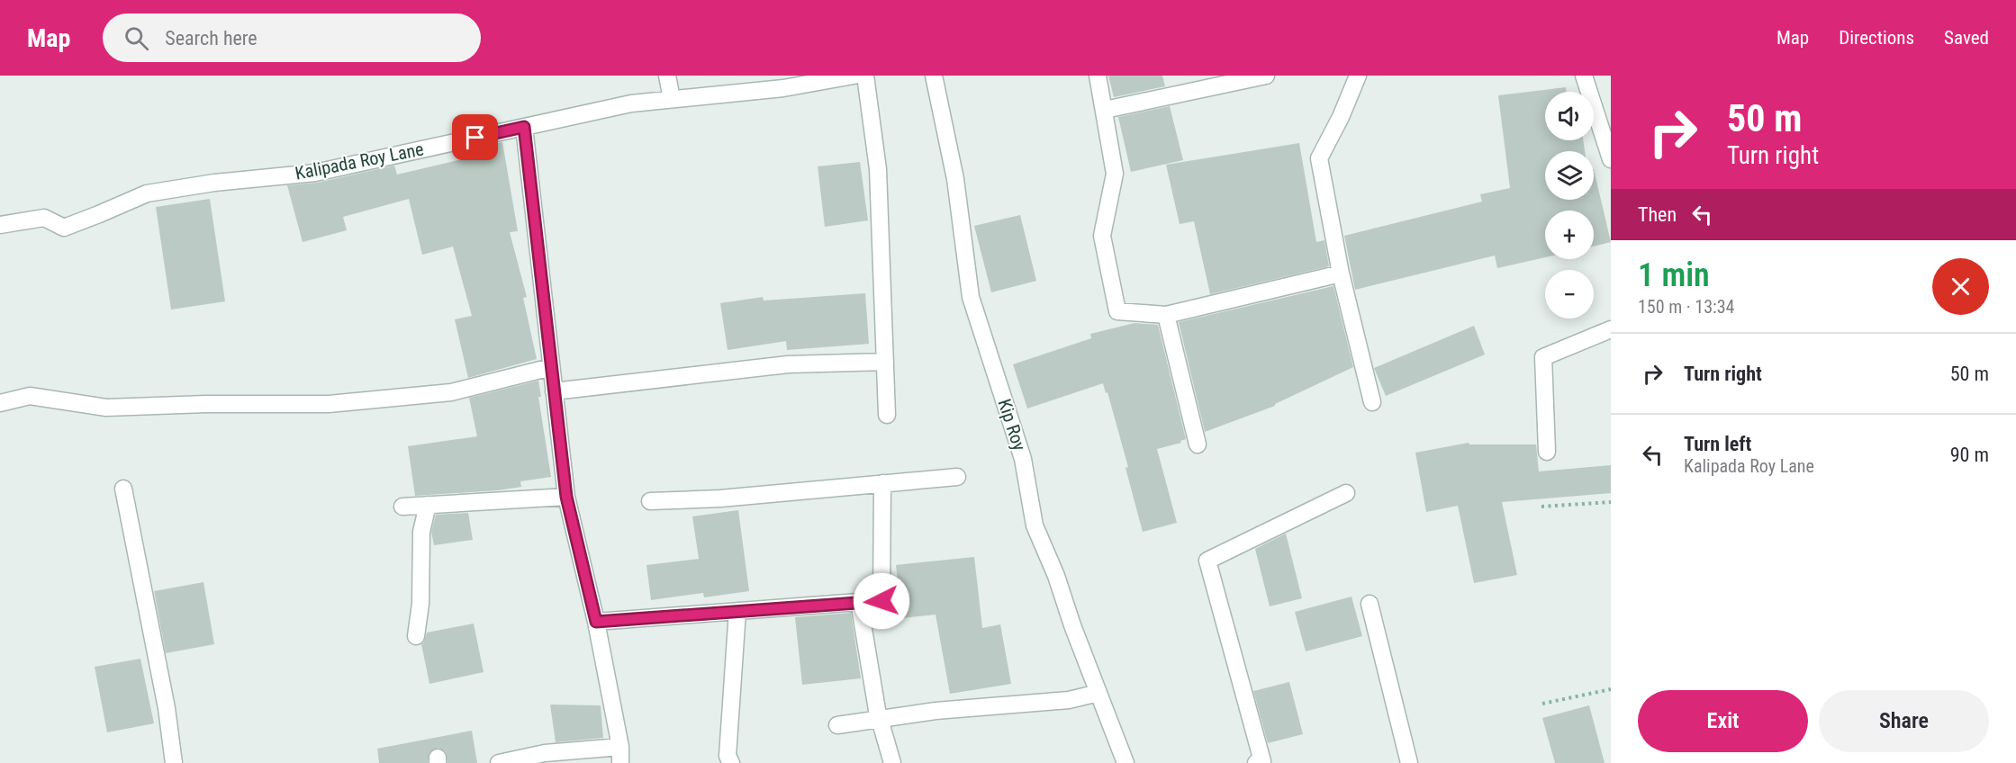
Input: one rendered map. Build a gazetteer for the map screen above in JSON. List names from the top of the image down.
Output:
{
  "streets": {
    "street": ["Kalipada Roy Lane", "Kip Roy"]
  },
  "page": {
    "header": "Map",
    "search": "Search here",
    "nav": ["Map", "Directions", "Saved"],
    "turn": ["50 m", "Turn right"],
    "map_buttons": ["+", "−"],
    "then": "Then",
    "heading": ["1 min", "150 m · 13:34"],
    "list": [
      {
        "name": "Turn right",
        "value": "50 m"
      },
      {
        "name": "Turn left",
        "note": "Kalipada Roy Lane",
        "value": "90 m"
      }
    ],
    "buttons": ["Exit", "Share"]
  }
}
